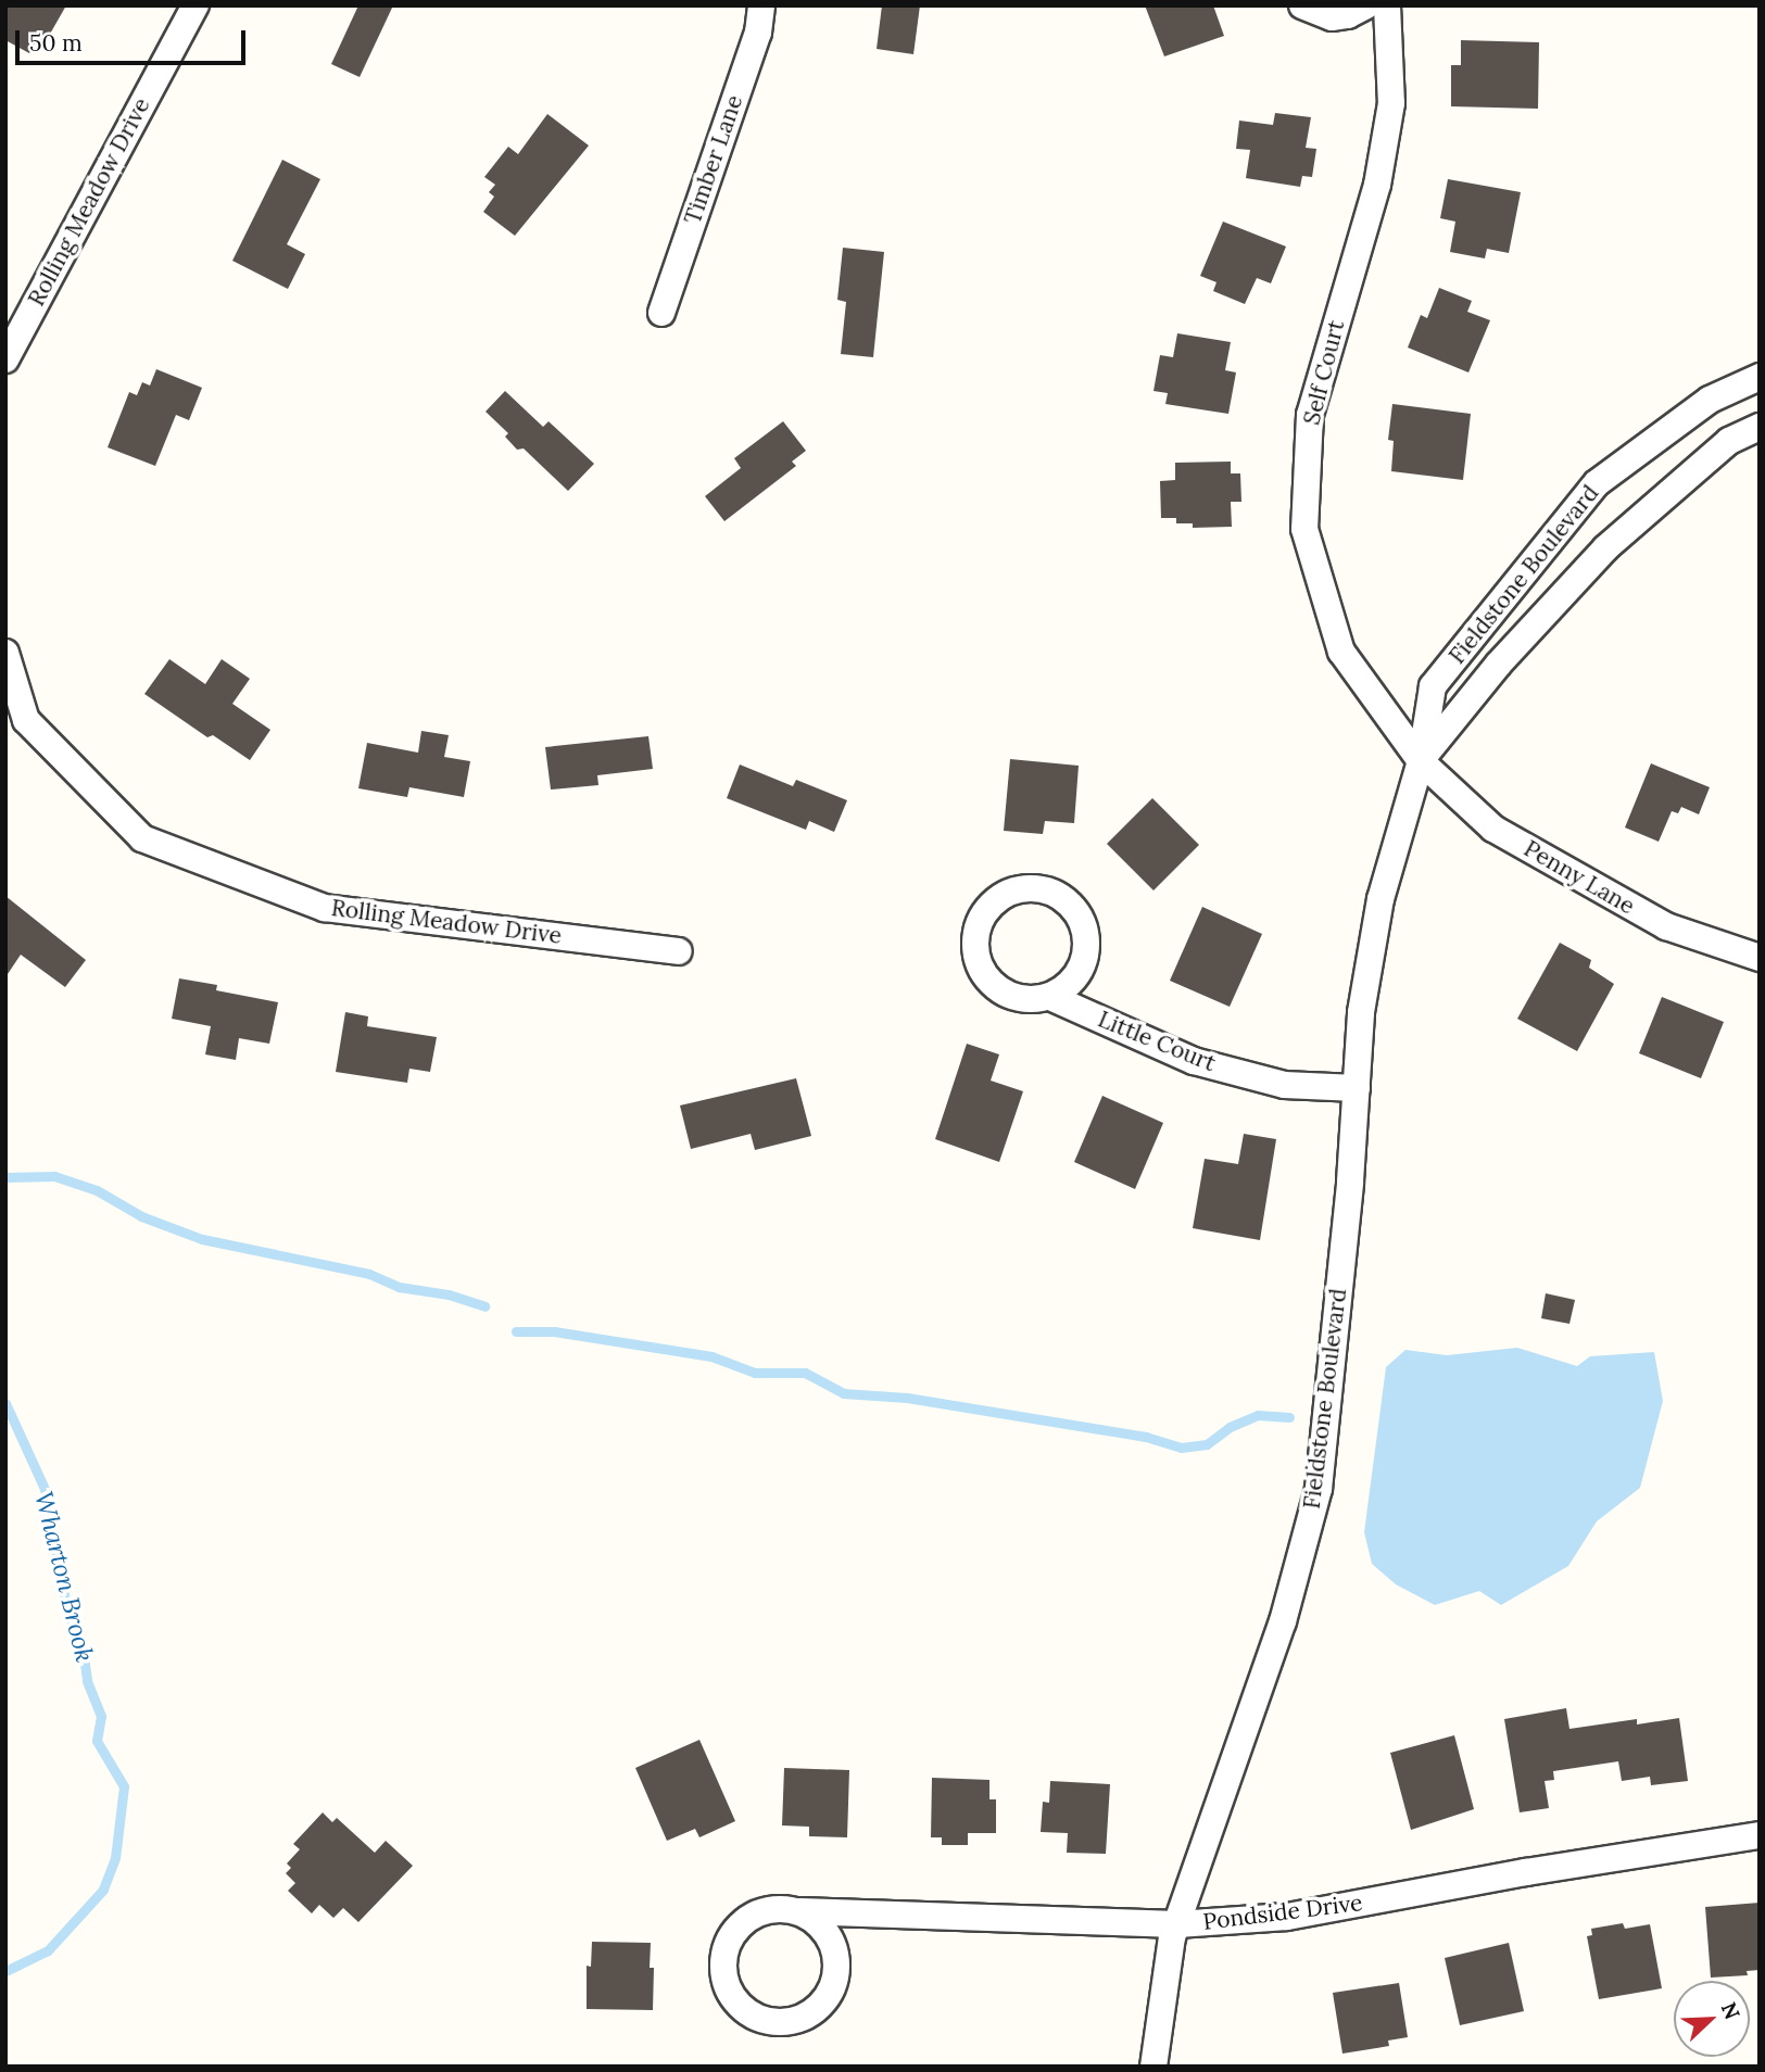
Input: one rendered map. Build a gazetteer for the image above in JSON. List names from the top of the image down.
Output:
{
  "streets": {
    "street": [
      "Timber Lane",
      "Rolling Meadow Drive",
      "Self Court",
      "Fieldstone Boulevard",
      "Penny Lane",
      "Little Court",
      "Pondside Drive"
    ]
  },
  "crossings": [
    ["Self Court", "Fieldstone Boulevard"],
    ["Self Court", "Penny Lane"],
    ["Fieldstone Boulevard", "Penny Lane"],
    ["Fieldstone Boulevard", "Little Court"],
    ["Fieldstone Boulevard", "Pondside Drive"]
  ],
  "water": ["Wharton Brook"],
  "scale_bar": "50 m",
  "north": "top right"
}
